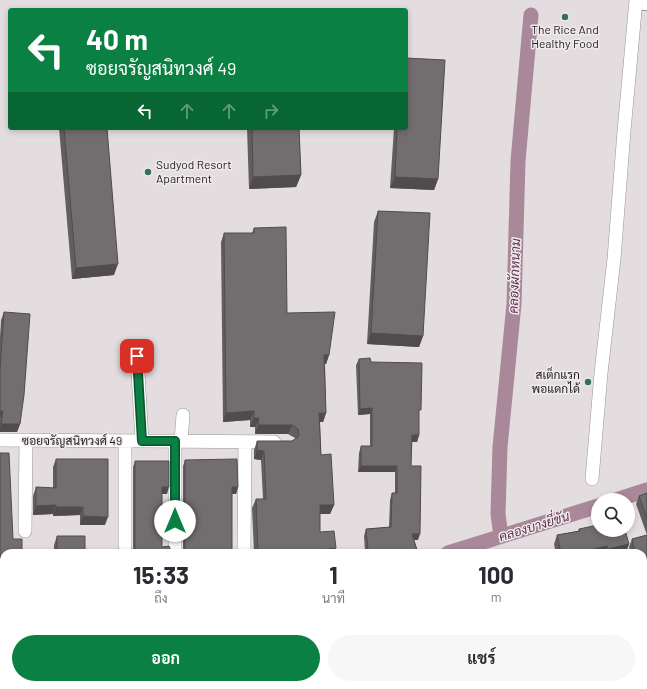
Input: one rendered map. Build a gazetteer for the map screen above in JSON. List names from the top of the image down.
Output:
{
  "streets": {
    "street": ["ซอยจรัญสนิทวงศ์ 49"]
  },
  "water": ["คลองผักหนาม", "คลองบางยี่ขัน"],
  "places": ["The Rice And Healthy Food", "Sudyod Resort Apartment", "สเต็กแรก พอแดกได้"],
  "page": {
    "turn": ["40 m", "ซอยจรัญสนิทวงศ์ 49"],
    "eta": [
      "15:33",
      "ถึง",
      "1",
      "นาที",
      "100",
      "m"
    ],
    "buttons": ["ออก", "แชร์"]
  }
}
